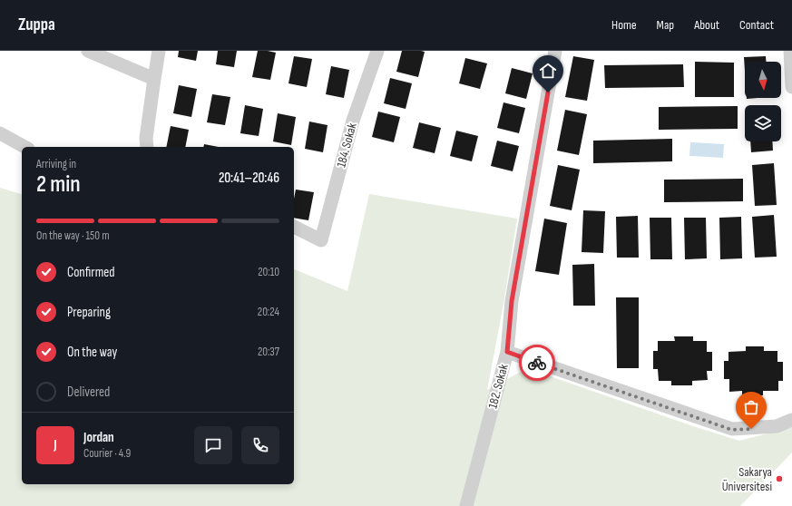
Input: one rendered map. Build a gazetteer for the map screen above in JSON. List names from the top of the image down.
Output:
{
  "streets": {
    "street": ["184. Sokak", "182. Sokak"]
  },
  "places": ["Sakarya Üniversitesi"],
  "north": "bottom",
  "page": {
    "header": "Zuppa",
    "nav": [
      "Home",
      "Map",
      "About",
      "Contact"
    ],
    "heading": ["2 min", "Arriving in", "20:41–20:46"],
    "panel": ["Jordan", "Courier · 4.9"],
    "bar": "On the way · 150 m",
    "list": [
      ["Confirmed", "20:10"],
      ["Preparing", "20:24"],
      ["On the way", "20:37"],
      "Delivered"
    ],
    "round": "J"
  }
}
